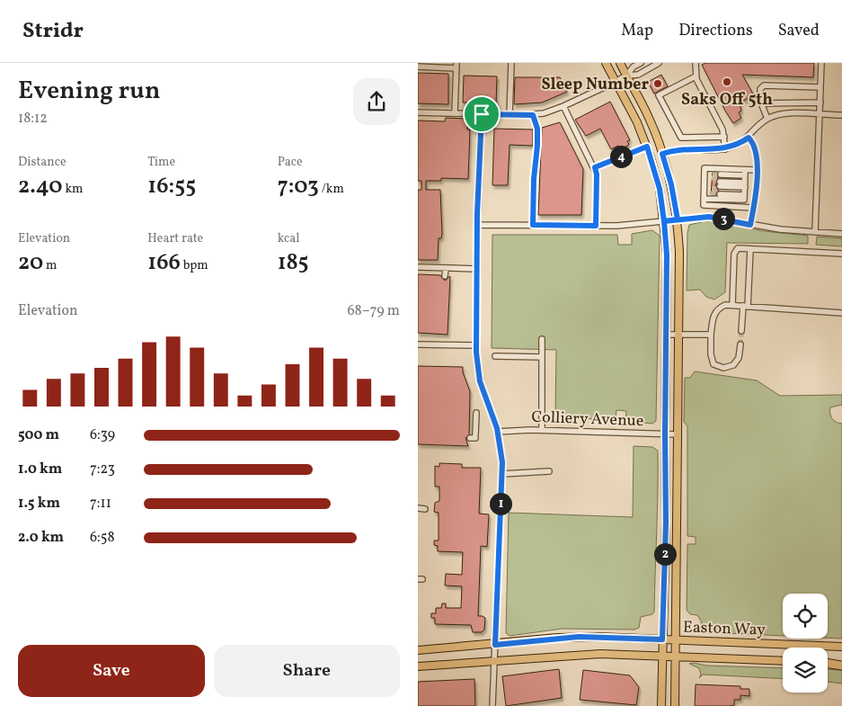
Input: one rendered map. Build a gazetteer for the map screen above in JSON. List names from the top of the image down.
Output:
{
  "streets": {
    "main road": ["Easton Way"],
    "street": ["Colliery Avenue"]
  },
  "places": ["Saks Off 5th", "Sleep Number"],
  "page": {
    "header": "Stridr",
    "nav": ["Map", "Directions", "Saved"],
    "heading": ["Evening run", "18:12"],
    "stats": [
      ["Distance", "2.40 km"],
      ["Time", "16:55"],
      ["Pace", "7:03 /km"],
      ["Elevation", "20 m"],
      ["Heart rate", "166 bpm"],
      ["kcal", "185"]
    ],
    "pins": [
      "4",
      "3",
      "1",
      "2"
    ],
    "chart": ["Elevation", "68–79 m"],
    "list": [
      {
        "name": "500 m",
        "note": "6:39"
      },
      {
        "name": "1.0 km",
        "note": "7:23"
      },
      {
        "name": "1.5 km",
        "note": "7:11"
      },
      {
        "name": "2.0 km",
        "note": "6:58"
      }
    ],
    "buttons": ["Save", "Share"]
  }
}
